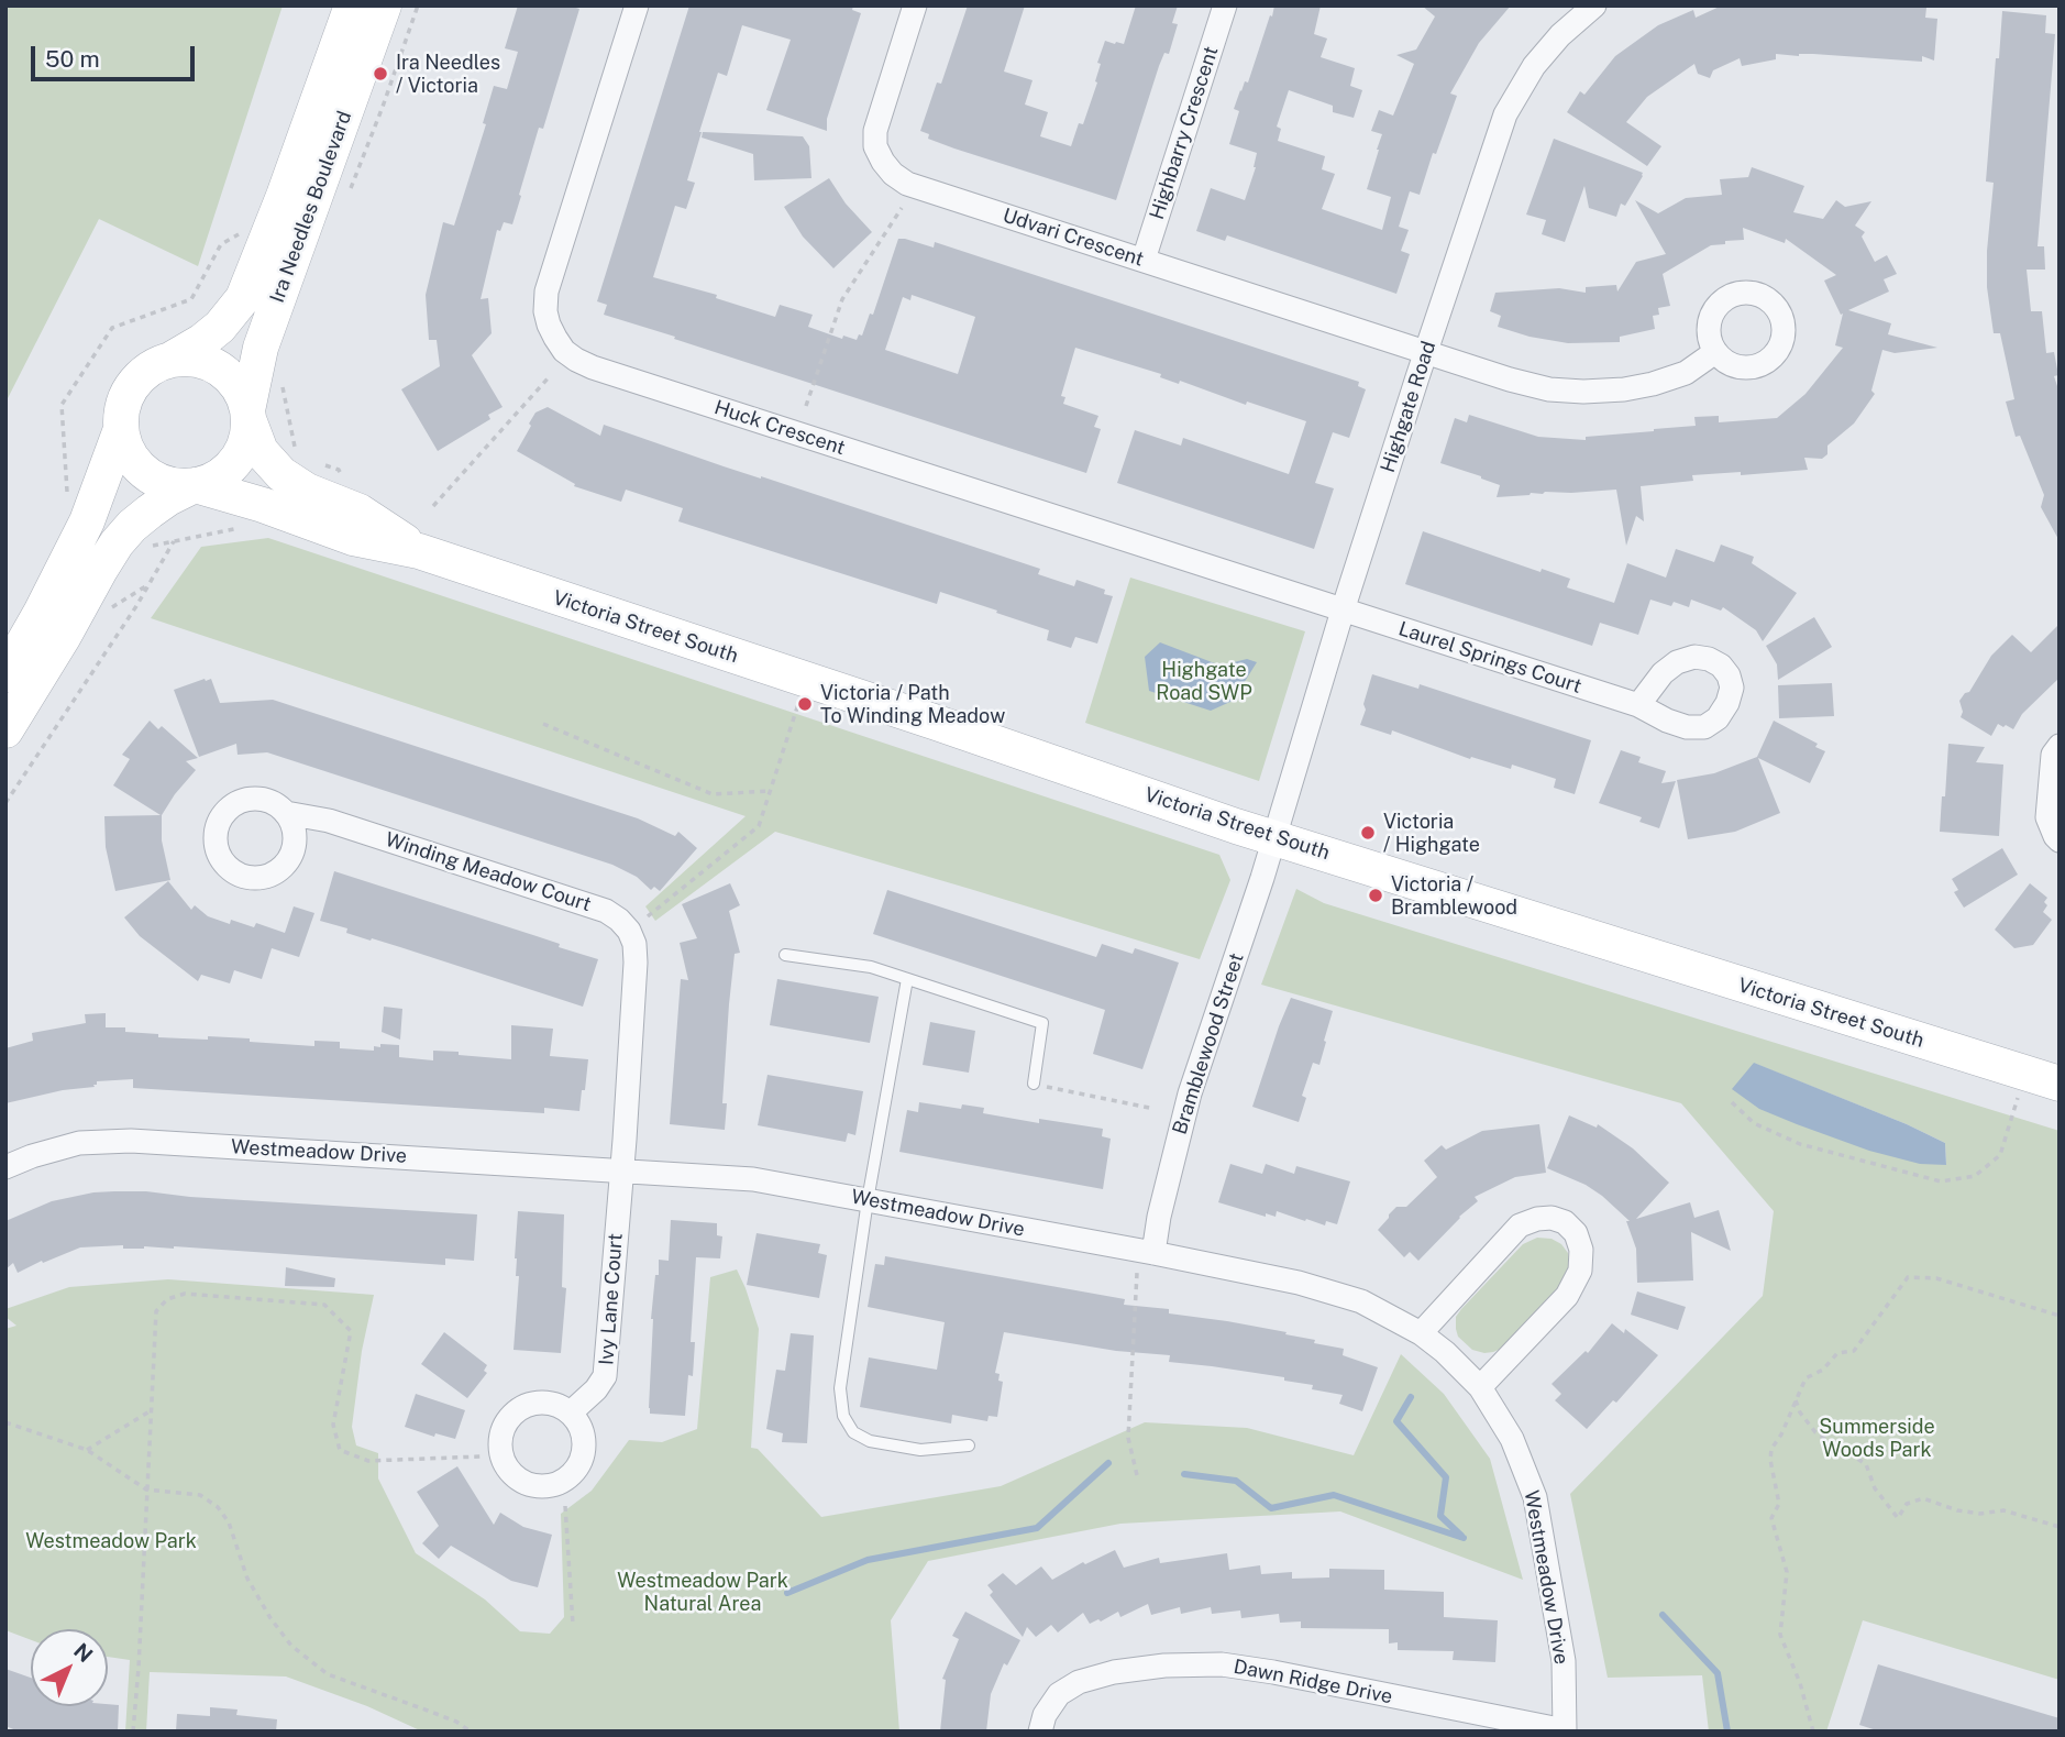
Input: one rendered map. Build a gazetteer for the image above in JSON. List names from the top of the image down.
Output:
{
  "streets": {
    "main road": ["Ira Needles Boulevard", "Victoria Street South"],
    "street": [
      "Highbarry Crescent",
      "Udvari Crescent",
      "Highgate Road",
      "Huck Crescent",
      "Laurel Springs Court",
      "Winding Meadow Court",
      "Bramblewood Street",
      "Westmeadow Drive",
      "Ivy Lane Court",
      "Dawn Ridge Drive"
    ]
  },
  "crossings": [
    ["Highbarry Crescent", "Udvari Crescent"],
    ["Ira Needles Boulevard", "Victoria Street South"],
    ["Udvari Crescent", "Highgate Road"],
    ["Highgate Road", "Huck Crescent"],
    ["Highgate Road", "Victoria Street South"],
    ["Highgate Road", "Laurel Springs Court"],
    ["Highgate Road", "Bramblewood Street"],
    ["Huck Crescent", "Laurel Springs Court"],
    ["Victoria Street South", "Bramblewood Street"],
    ["Winding Meadow Court", "Westmeadow Drive"],
    ["Winding Meadow Court", "Ivy Lane Court"],
    ["Bramblewood Street", "Westmeadow Drive"],
    ["Westmeadow Drive", "Ivy Lane Court"],
    ["Westmeadow Drive", "Dawn Ridge Drive"]
  ],
  "parks": [
    "Highgate Road SWP",
    "Summerside Woods Park",
    "Westmeadow Park",
    "Westmeadow Park Natural Area"
  ],
  "places": [
    "Ira Needles / Victoria",
    "Victoria / Path To Winding Meadow",
    "Victoria / Highgate",
    "Victoria / Bramblewood"
  ],
  "scale_bar": "50 m",
  "north": "top right"
}
